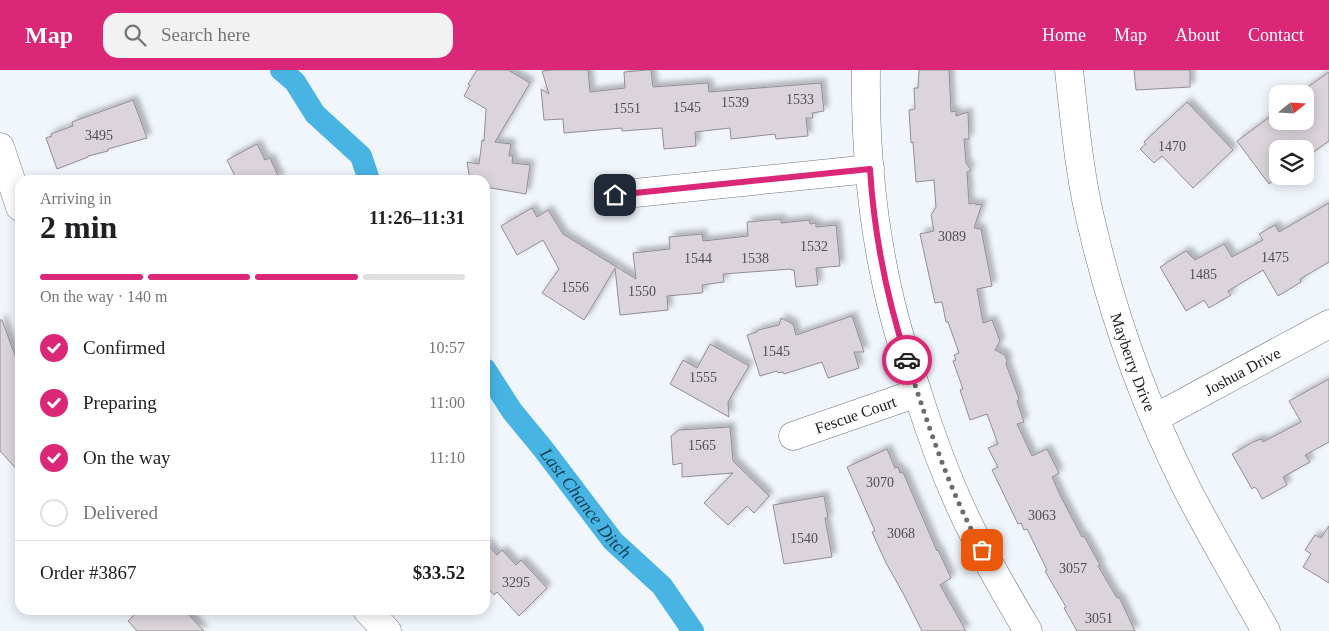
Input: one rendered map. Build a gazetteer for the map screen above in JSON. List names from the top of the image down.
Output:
{
  "streets": {
    "street": ["Mayberry Drive", "Joshua Drive", "Fescue Court"]
  },
  "crossings": [
    ["Mayberry Drive", "Joshua Drive"]
  ],
  "water": ["Last Chance Ditch"],
  "house_numbers": [
    "1533",
    "1539",
    "1545",
    "1551",
    "3495",
    "1470",
    "3089",
    "1532",
    "1475",
    "1544",
    "1538",
    "1485",
    "1556",
    "1550",
    "1545",
    "1555",
    "1565",
    "3070",
    "3063",
    "3068",
    "1540",
    "3057",
    "3295",
    "3051"
  ],
  "north": "right",
  "page": {
    "header": "Map",
    "search": "Search here",
    "nav": [
      "Home",
      "Map",
      "About",
      "Contact"
    ],
    "heading": ["2 min", "Arriving in", "11:26–11:31"],
    "panel": ["Order #3867", "$33.52"],
    "bar": "On the way · 140 m",
    "list": [
      ["Confirmed", "10:57"],
      ["Preparing", "11:00"],
      ["On the way", "11:10"],
      "Delivered"
    ]
  }
}
